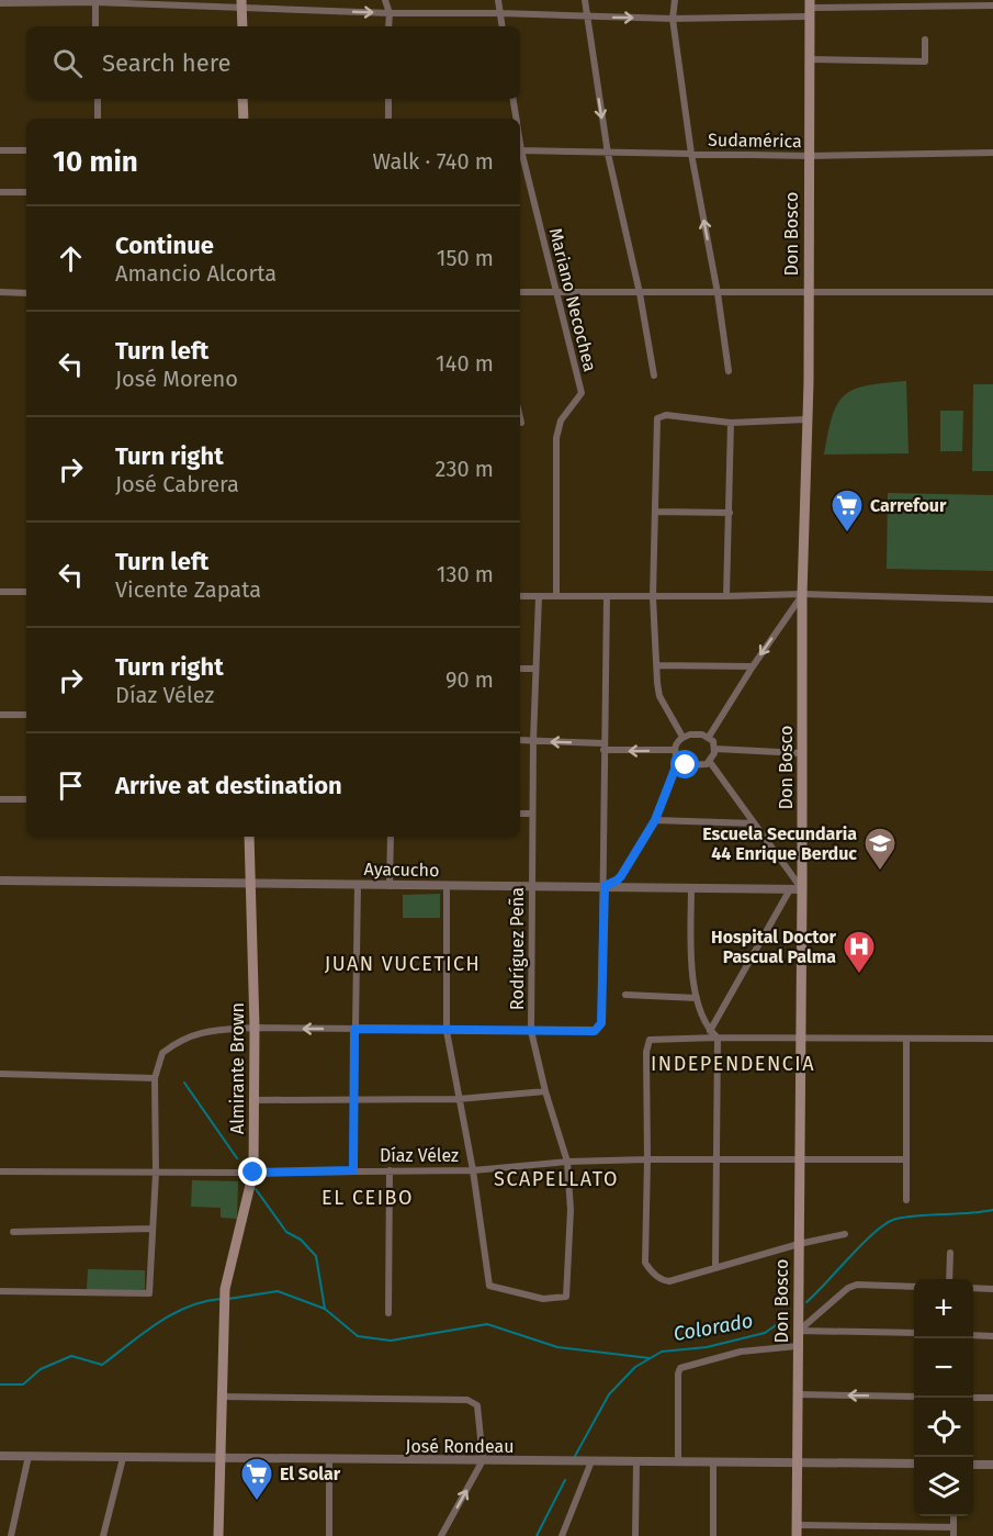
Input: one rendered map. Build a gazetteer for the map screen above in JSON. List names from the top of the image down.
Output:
{
  "streets": {
    "main road": ["Don Bosco", "Almirante Brown"],
    "street": [
      "Sudamérica",
      "Mariano Necochea",
      "Ayacucho",
      "Rodríguez Peña",
      "Díaz Vélez",
      "José Rondeau"
    ]
  },
  "crossings": [
    ["Sudamérica", "Don Bosco"],
    ["Don Bosco", "Ayacucho"],
    ["Don Bosco", "Díaz Vélez"],
    ["Don Bosco", "José Rondeau"],
    ["Ayacucho", "Rodríguez Peña"],
    ["Ayacucho", "Almirante Brown"],
    ["Rodríguez Peña", "Díaz Vélez"],
    ["Almirante Brown", "Díaz Vélez"],
    ["Almirante Brown", "José Rondeau"]
  ],
  "districts": [
    "JUAN VUCETICH",
    "INDEPENDENCIA",
    "SCAPELLATO",
    "EL CEIBO"
  ],
  "water": ["Colorado"],
  "places": {
    "supermarket": ["Carrefour", "El Solar"],
    "school or university": ["Escuela Secundaria 44 Enrique Berduc"],
    "hospital": ["Hospital Doctor Pascual Palma"]
  },
  "page": {
    "search": "Search here",
    "heading": ["10 min", "Walk · 740 m"],
    "list": [
      ["Continue", "Amancio Alcorta", "150 m"],
      ["Turn left", "José Moreno", "140 m"],
      ["Turn right", "José Cabrera", "230 m"],
      ["Turn left", "Vicente Zapata", "130 m"],
      ["Turn right", "Díaz Vélez", "90 m"],
      "Arrive at destination"
    ],
    "map_buttons": ["+", "−"]
  }
}
